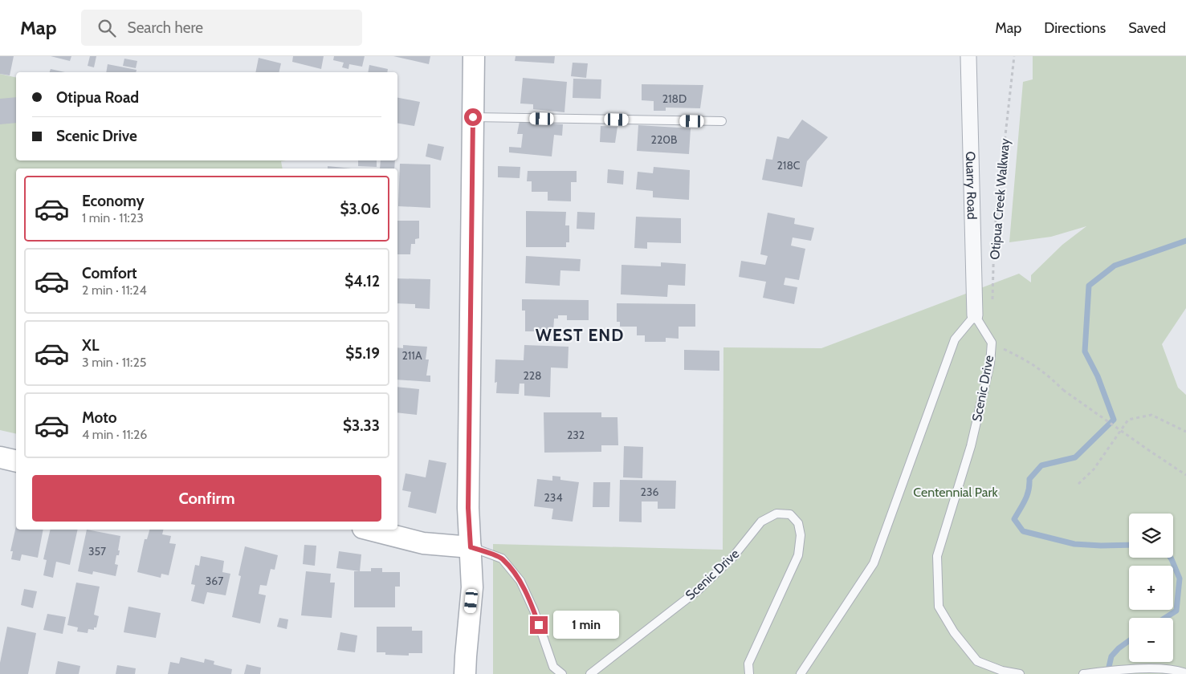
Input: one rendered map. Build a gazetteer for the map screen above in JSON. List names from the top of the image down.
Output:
{
  "streets": {
    "street": ["Quarry Road"],
    "lane": ["Scenic Drive"],
    "path": ["Otipua Creek Walkway"]
  },
  "crossings": [
    ["Quarry Road", "Scenic Drive"]
  ],
  "districts": ["WEST END"],
  "parks": ["Centennial Park"],
  "house_numbers": [
    "218D",
    "220B",
    "218C",
    "211A",
    "228",
    "232",
    "236",
    "234",
    "357",
    "367"
  ],
  "page": {
    "header": "Map",
    "search": "Search here",
    "nav": ["Map", "Directions", "Saved"],
    "banner": ["Otipua Road", "Scenic Drive"],
    "list": [
      {
        "name": "Economy",
        "note": "1 min · 11:23",
        "value": "$3.06"
      },
      {
        "name": "Comfort",
        "note": "2 min · 11:24",
        "value": "$4.12"
      },
      {
        "name": "XL",
        "note": "3 min · 11:25",
        "value": "$5.19"
      },
      {
        "name": "Moto",
        "note": "4 min · 11:26",
        "value": "$3.33"
      }
    ],
    "buttons": "Confirm",
    "map_buttons": ["+", "−"],
    "bubble": "1 min"
  }
}
